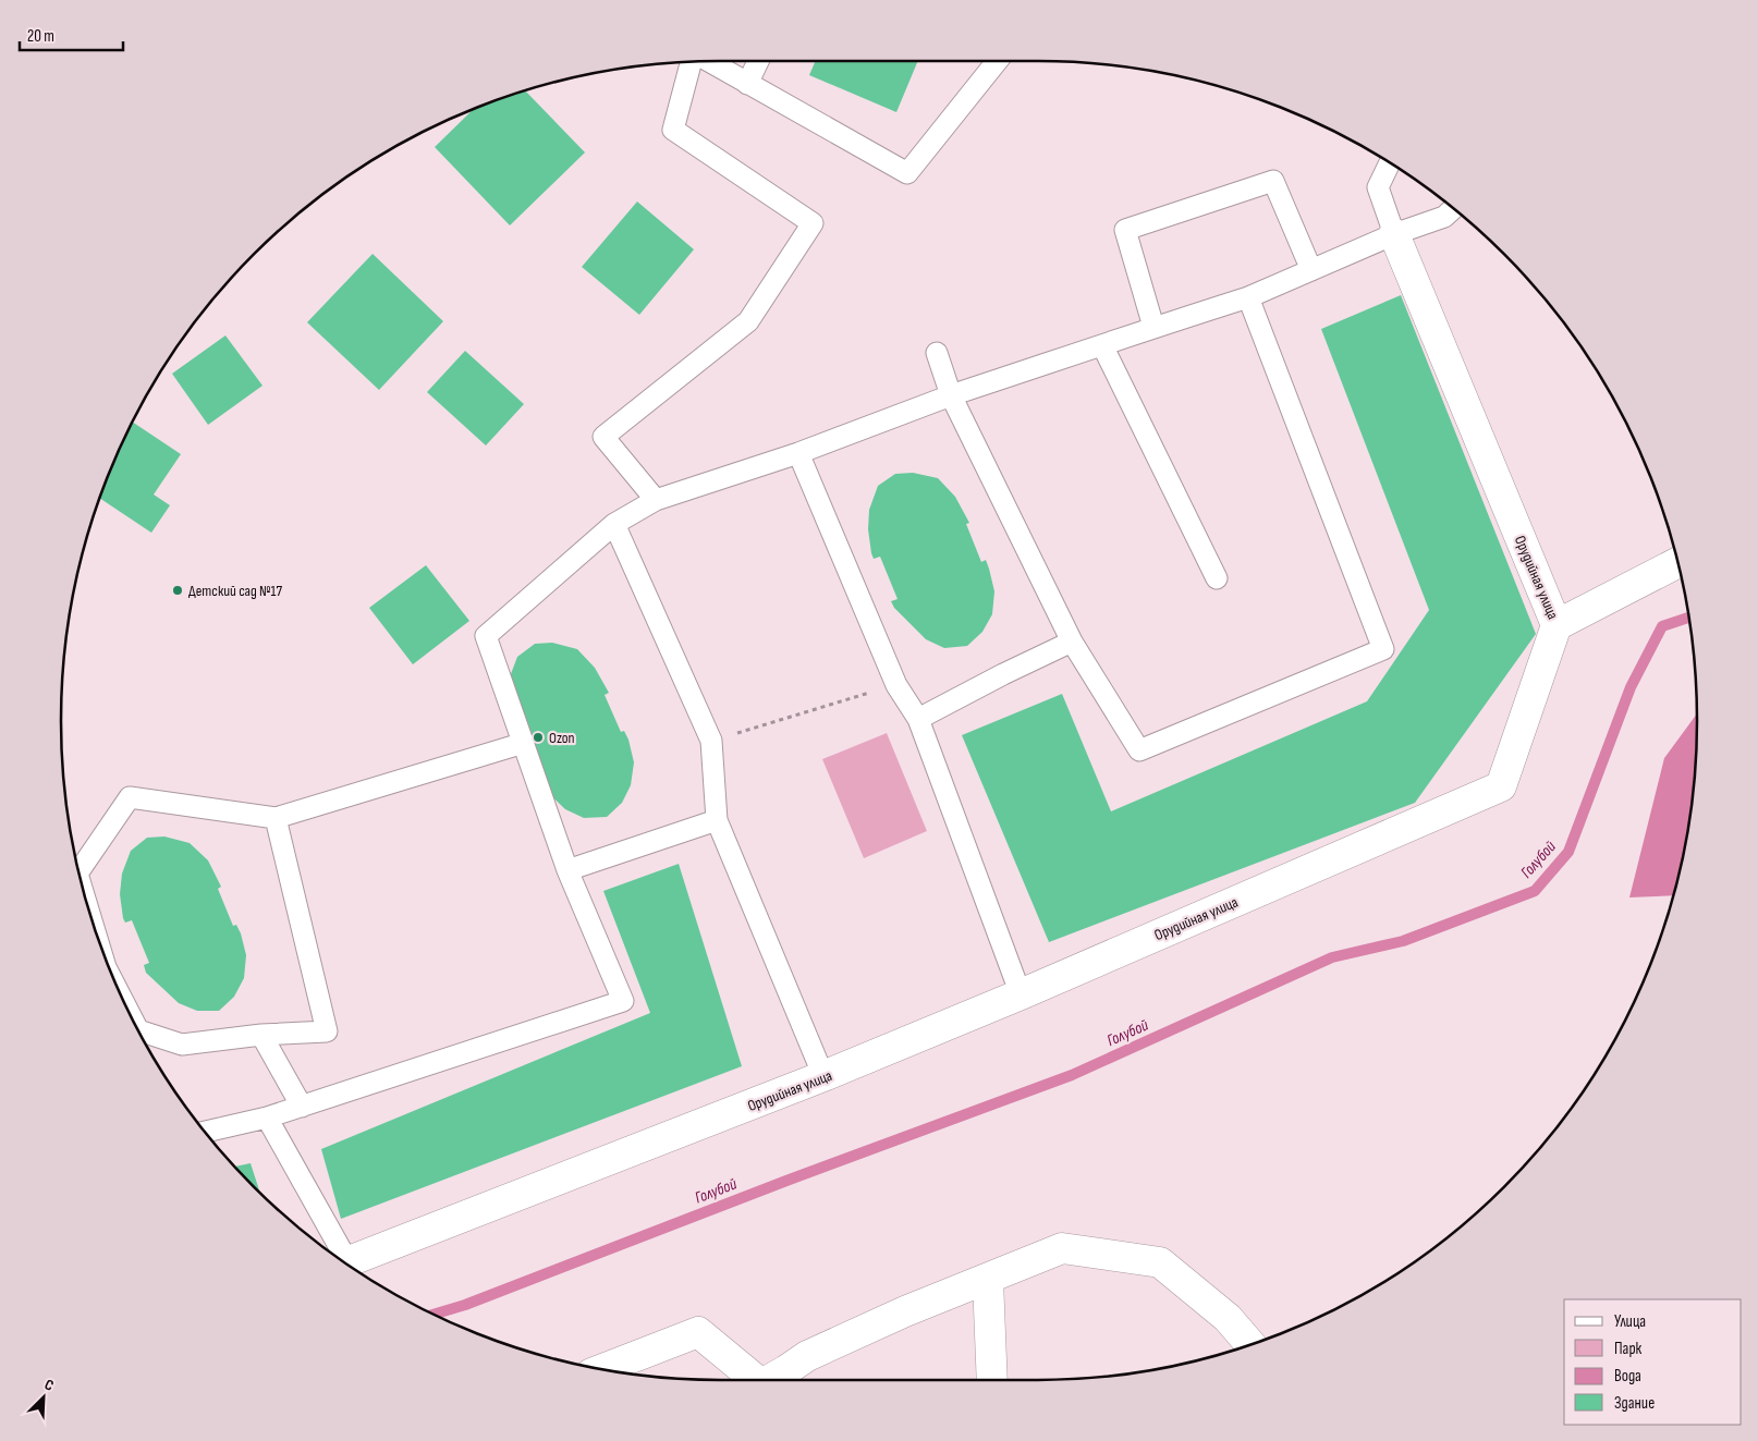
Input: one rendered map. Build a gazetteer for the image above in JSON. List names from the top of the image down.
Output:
{
  "streets": {
    "street": ["Орудийная улица"]
  },
  "water": ["Голубой"],
  "places": ["Детский сад №17", "Ozon"],
  "legend": [
    "Улица",
    "Парк",
    "Вода",
    "Здание"
  ],
  "scale_bar": "20 m",
  "north": "top right"
}
